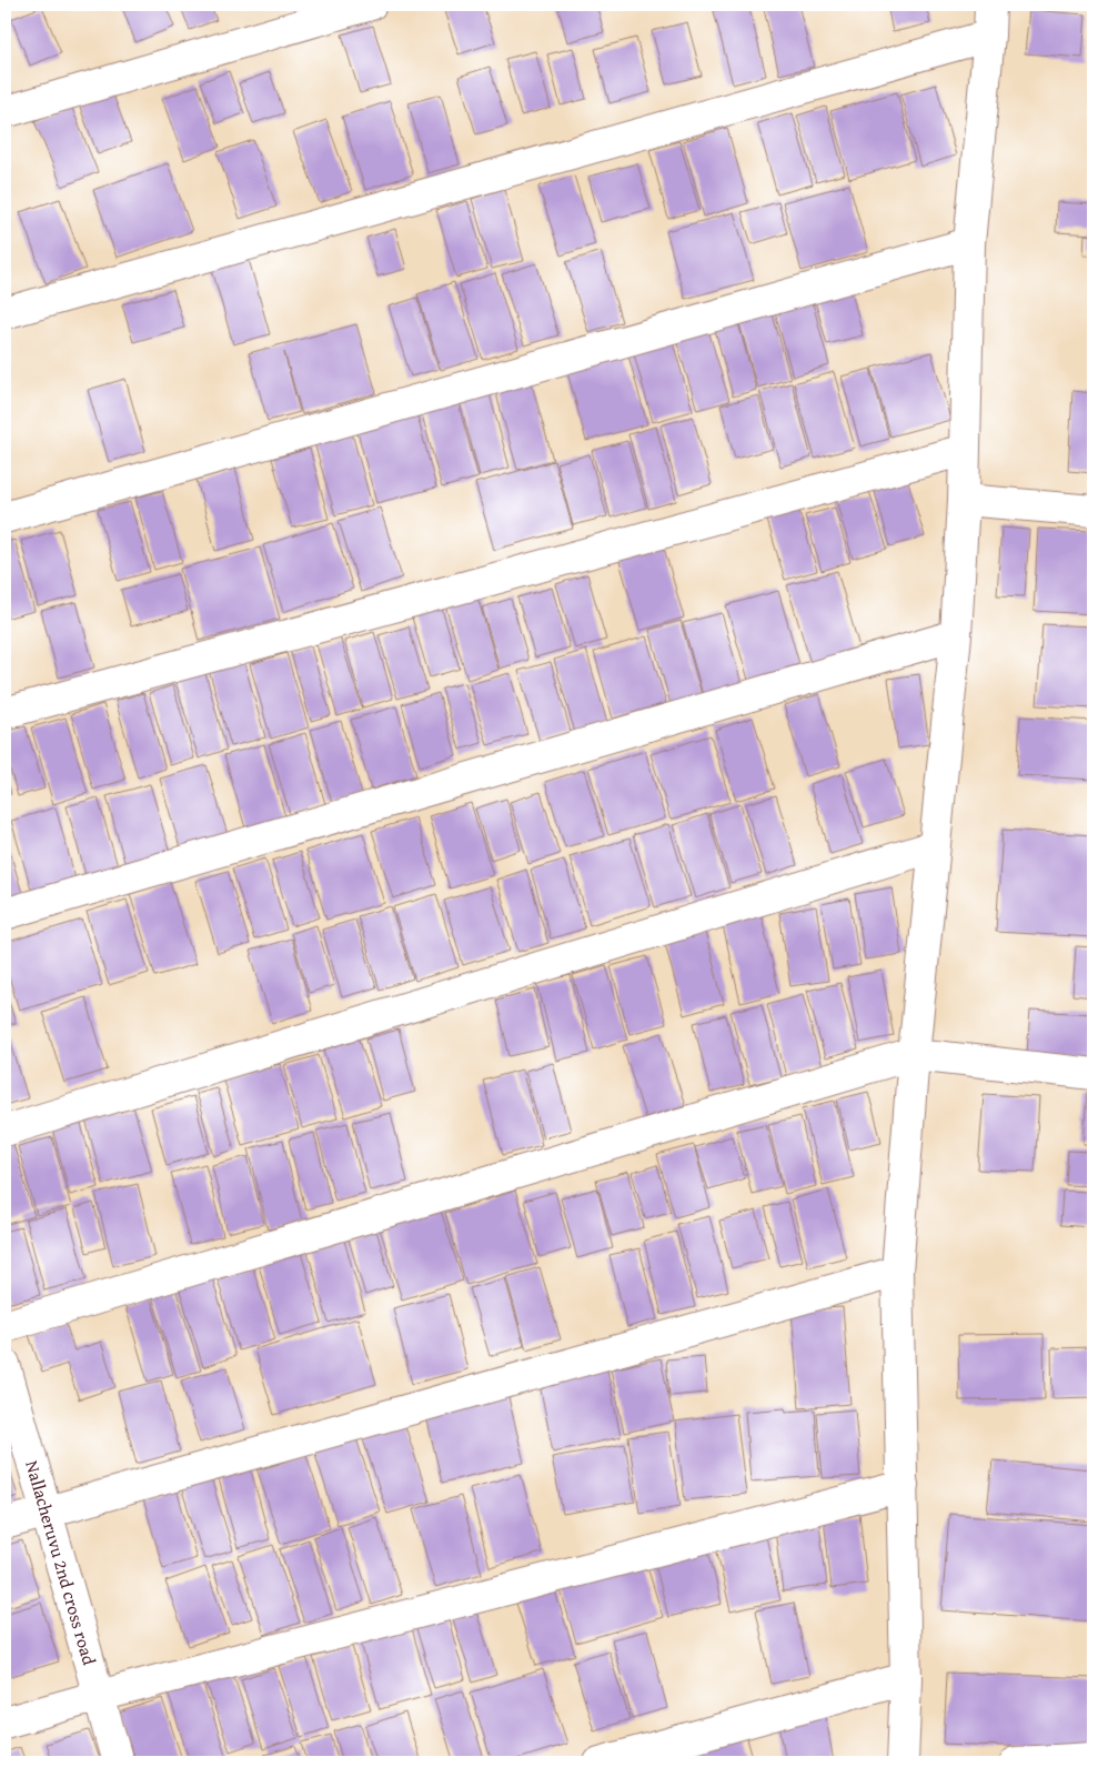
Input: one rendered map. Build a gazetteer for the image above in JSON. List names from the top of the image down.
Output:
{
  "streets": {
    "street": ["Nallacheruvu 2nd cross road"]
  }
}
